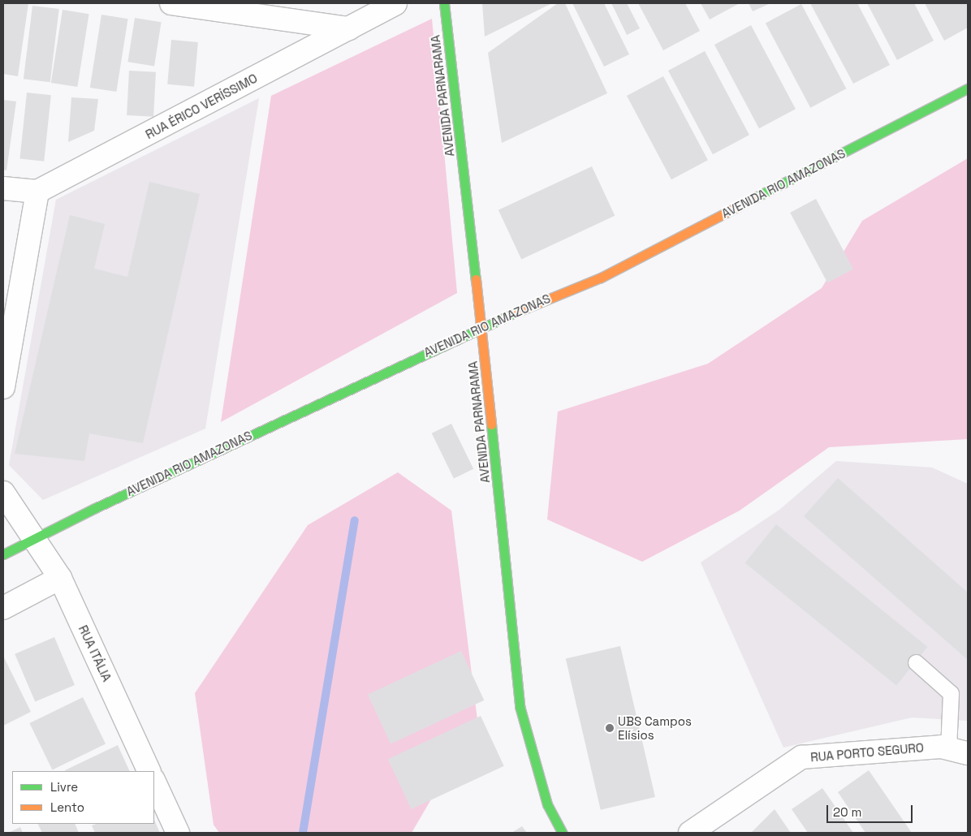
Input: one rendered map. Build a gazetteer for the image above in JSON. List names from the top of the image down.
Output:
{
  "streets": {
    "street": [
      "AVENIDA PARNARAMA",
      "RUA ÉRICO VERÍSSIMO",
      "AVENIDA RIO AMAZONAS",
      "RUA ITÁLIA",
      "RUA PORTO SEGURO"
    ]
  },
  "crossings": [
    ["AVENIDA PARNARAMA", "AVENIDA RIO AMAZONAS"],
    ["AVENIDA RIO AMAZONAS", "RUA ITÁLIA"]
  ],
  "places": ["UBS Campos Elísios"],
  "legend": ["Livre", "Lento"],
  "scale_bar": "20 m"
}
